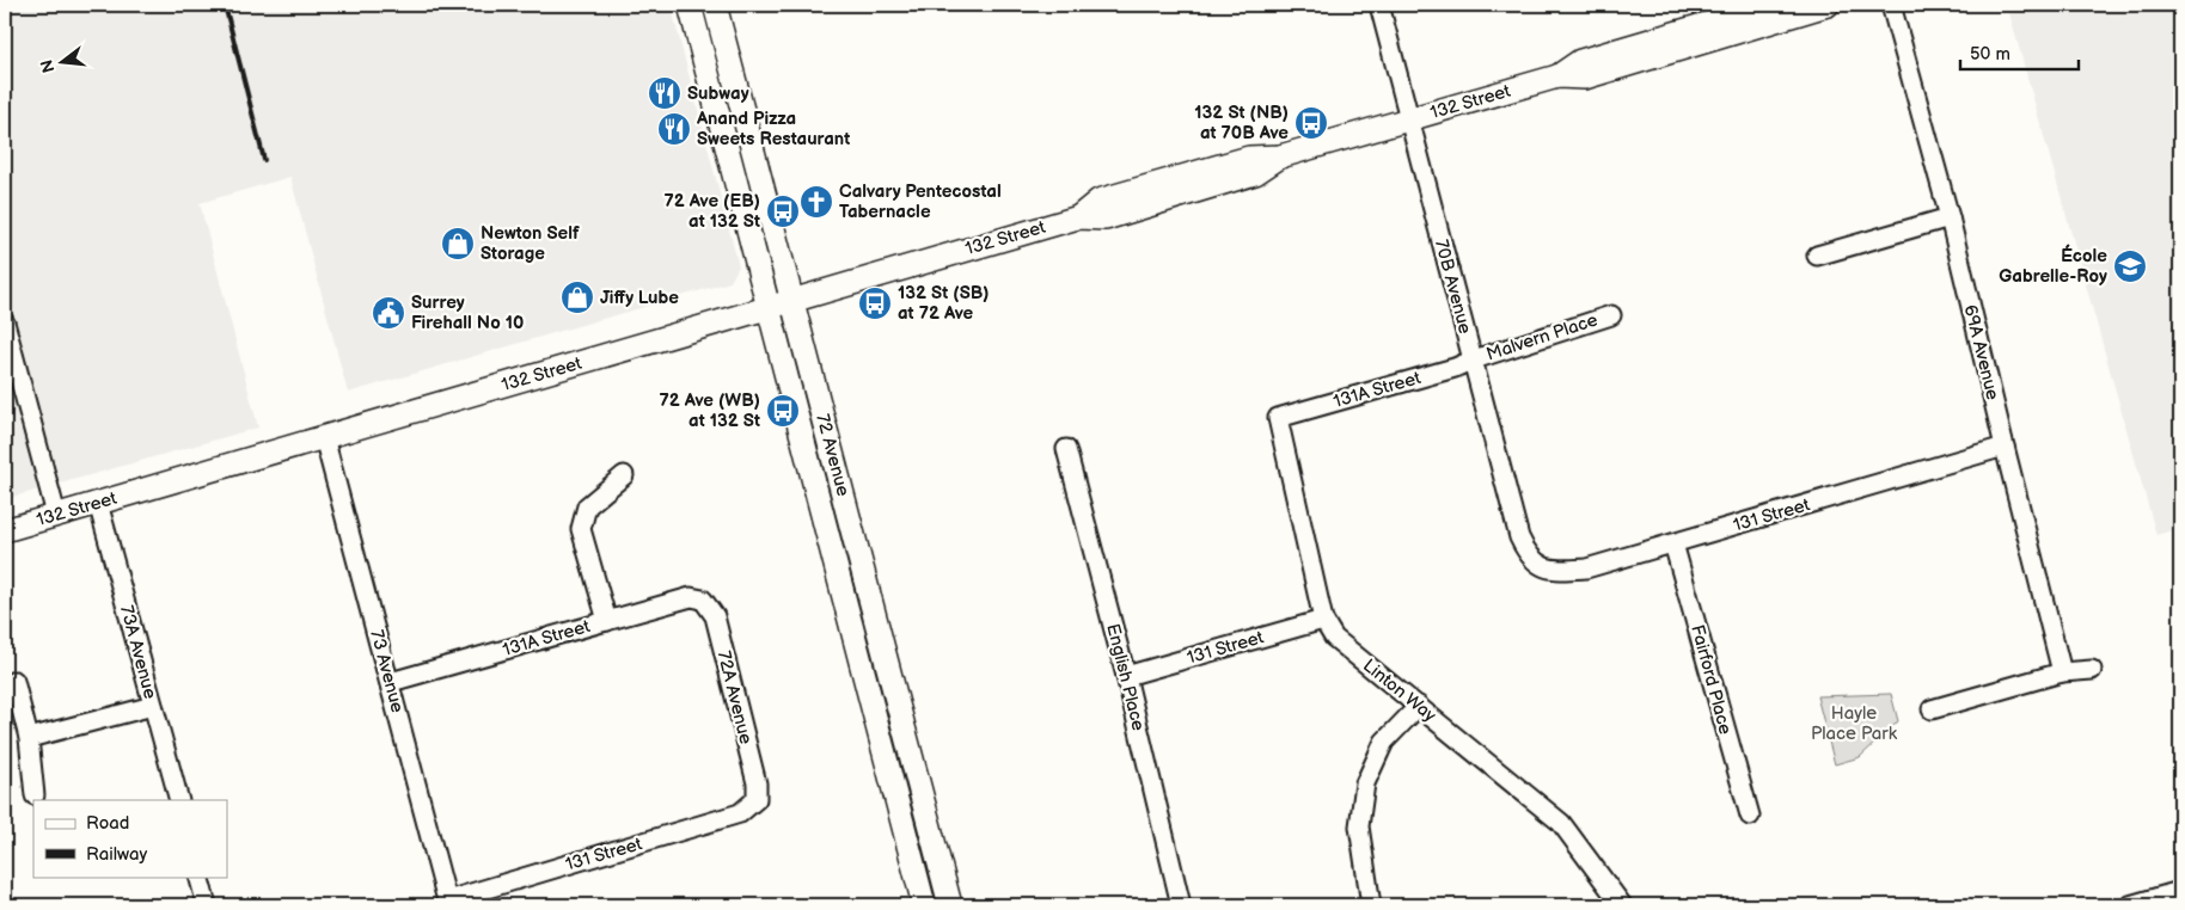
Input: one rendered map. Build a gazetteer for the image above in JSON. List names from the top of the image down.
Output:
{
  "streets": {
    "main road": ["132 Street", "72 Avenue"],
    "street": [
      "70B Avenue",
      "Malvern Place",
      "69A Avenue",
      "131A Street",
      "131 Street",
      "73A Avenue",
      "73 Avenue",
      "English Place",
      "Fairford Place",
      "Linton Way",
      "72A Avenue"
    ]
  },
  "crossings": [
    ["132 Street", "70B Avenue"],
    ["132 Street", "72 Avenue"],
    ["132 Street", "73A Avenue"],
    ["132 Street", "73 Avenue"],
    ["70B Avenue", "Malvern Place"],
    ["70B Avenue", "131A Street"],
    ["70B Avenue", "131 Street"],
    ["Malvern Place", "131A Street"],
    ["69A Avenue", "131 Street"],
    ["131A Street", "73 Avenue"],
    ["131A Street", "Linton Way"],
    ["131A Street", "72A Avenue"],
    ["131 Street", "73 Avenue"],
    ["131 Street", "English Place"],
    ["131 Street", "Fairford Place"],
    ["131 Street", "Linton Way"],
    ["131 Street", "72A Avenue"]
  ],
  "parks": ["Hayle Place Park"],
  "places": {
    "restaurant": ["Subway", "Anand Pizza Sweets Restaurant"],
    "bus stop": [
      "132 St (NB) at 70B Ave",
      "72 Ave (EB) at 132 St",
      "132 St (SB) at 72 Ave",
      "72 Ave (WB) at 132 St"
    ],
    "church": ["Calvary Pentecostal Tabernacle"],
    "shop": ["Newton Self Storage", "Jiffy Lube"],
    "school or university": ["École Gabrelle-Roy"],
    "public building": ["Surrey Firehall No 10"]
  },
  "legend": ["Road", "Railway"],
  "scale_bar": "50 m",
  "north": "left"
}
